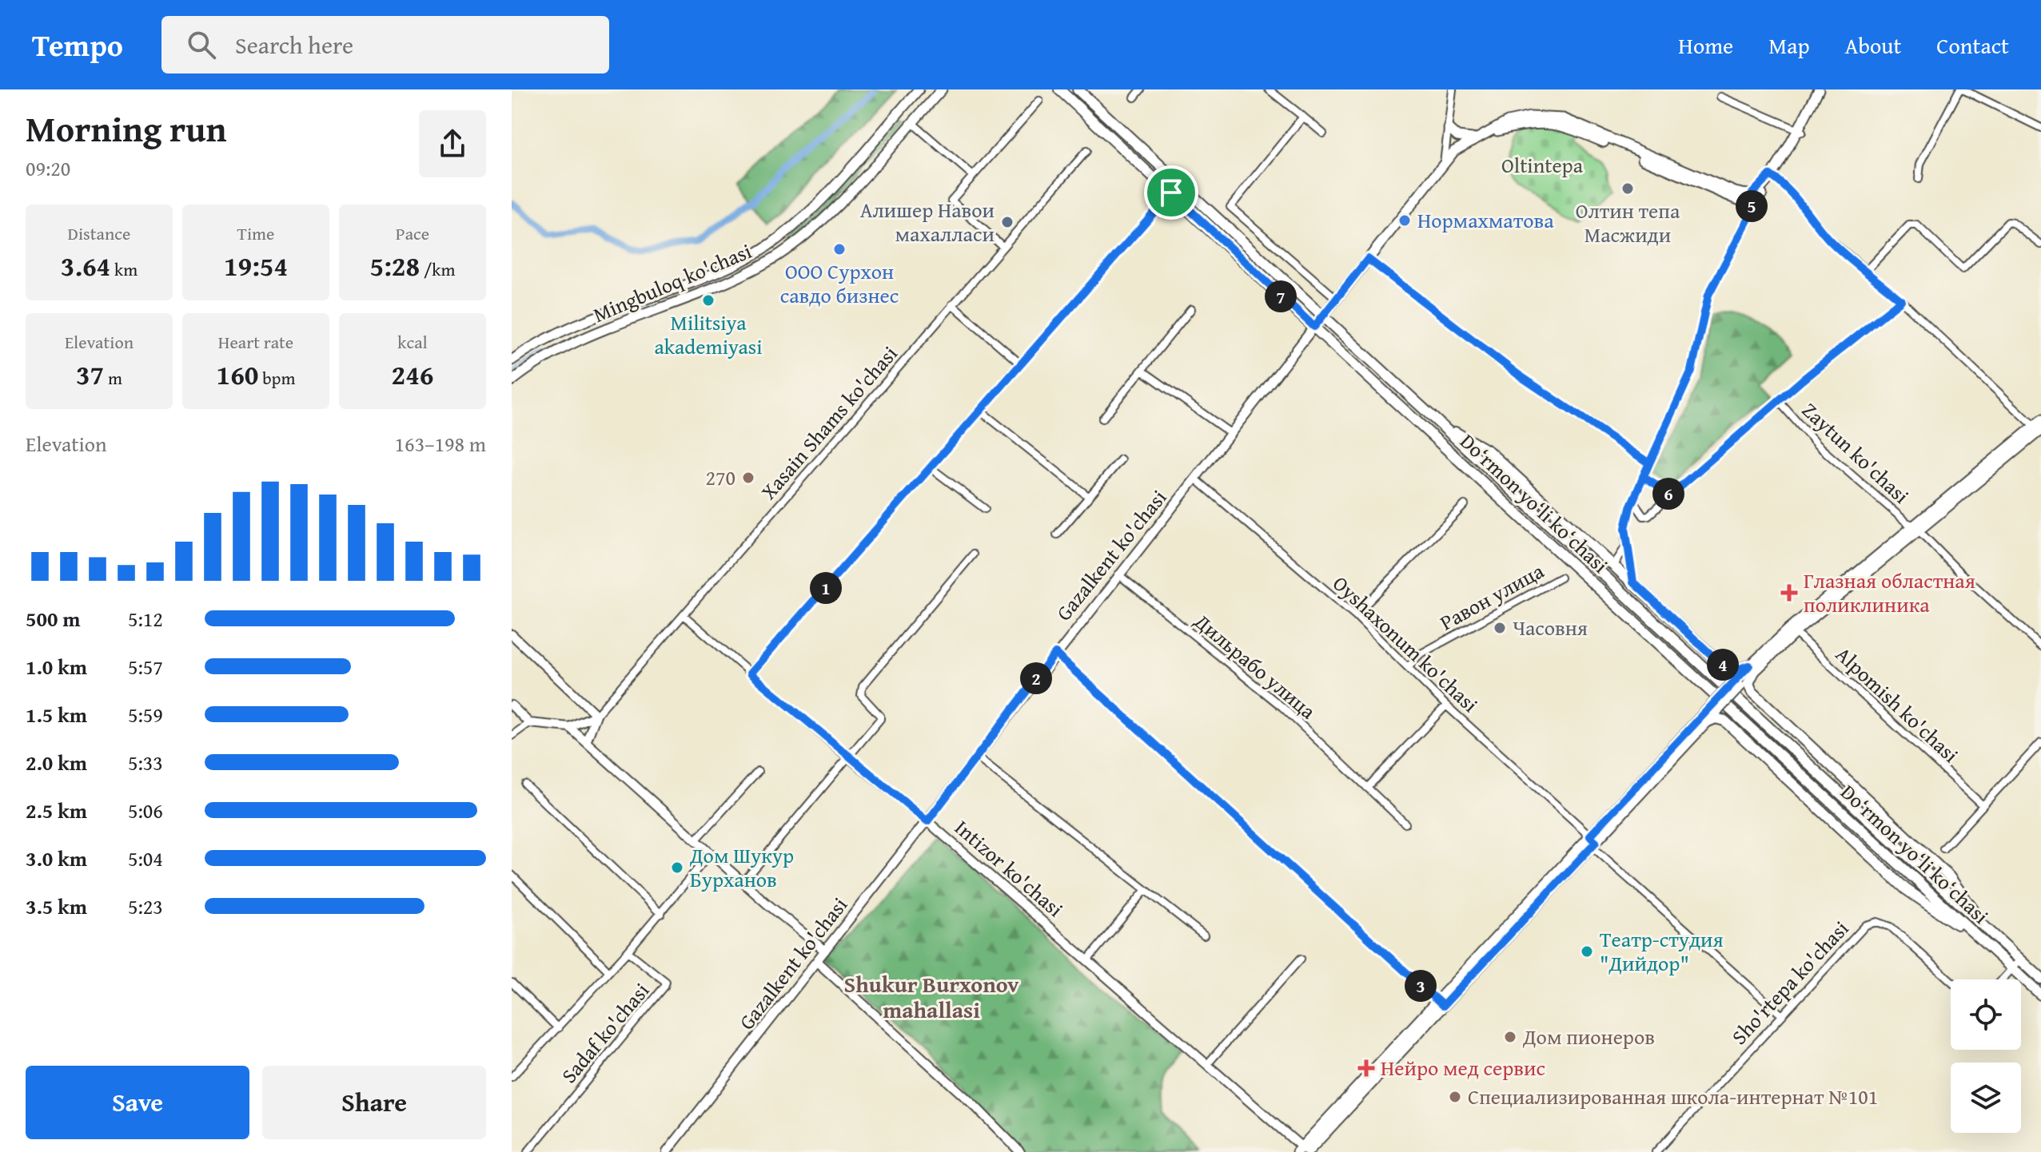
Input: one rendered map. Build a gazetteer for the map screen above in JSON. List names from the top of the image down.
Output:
{
  "streets": {
    "main road": ["Mingbuloq ko'chasi", "Do‘rmon yo‘li ko‘chasi", "Gazalkent ko'chasi"],
    "street": [
      "Xasain Shams ko'chasi",
      "Zaytun ko'chasi",
      "Равон улица",
      "Oyshaxonum ko'chasi",
      "Дильрабо улица",
      "Alpomish ko'chasi",
      "Intizor ko'chasi",
      "Sho'rtepa ko'chasi",
      "Sadaf ko'chasi"
    ]
  },
  "crossings": [
    ["Xasain Shams ko'chasi", "Intizor ko'chasi"],
    ["Do‘rmon yo‘li ko‘chasi", "Gazalkent ko'chasi"],
    ["Gazalkent ko'chasi", "Oyshaxonum ko'chasi"],
    ["Gazalkent ko'chasi", "Дильрабо улица"],
    ["Gazalkent ko'chasi", "Intizor ko'chasi"],
    ["Равон улица", "Oyshaxonum ko'chasi"],
    ["Oyshaxonum ko'chasi", "Sho'rtepa ko'chasi"]
  ],
  "districts": ["Shukur Burxonov mahallasi"],
  "parks": ["Oltintepa"],
  "places": {
    "other": [
      "Олтин тепа Масжиди",
      "Нормахматова",
      "Алишер Навои махалласи",
      "ООО Сурхон савдо бизнес",
      "Militsiya akademiyasi",
      "270",
      "Часовня",
      "Дом Шукур Бурханов",
      "Театр-студия \"Дийдор\"",
      "Дом пионеров",
      "Специализированная школа-интернат №101"
    ],
    "health": ["Глазная областная поликлиника", "Нейро мед сервис"]
  },
  "page": {
    "header": "Tempo",
    "search": "Search here",
    "nav": [
      "Home",
      "Map",
      "About",
      "Contact"
    ],
    "heading": ["Morning run", "09:20"],
    "pins": [
      "5",
      "7",
      "6",
      "1",
      "4",
      "2",
      "3"
    ],
    "stats": [
      ["Distance", "3.64 km"],
      ["Time", "19:54"],
      ["Pace", "5:28 /km"],
      ["Elevation", "37 m"],
      ["Heart rate", "160 bpm"],
      ["kcal", "246"]
    ],
    "chart": ["Elevation", "163–198 m"],
    "list": [
      {
        "name": "500 m",
        "note": "5:12"
      },
      {
        "name": "1.0 km",
        "note": "5:57"
      },
      {
        "name": "1.5 km",
        "note": "5:59"
      },
      {
        "name": "2.0 km",
        "note": "5:33"
      },
      {
        "name": "2.5 km",
        "note": "5:06"
      },
      {
        "name": "3.0 km",
        "note": "5:04"
      },
      {
        "name": "3.5 km",
        "note": "5:23"
      }
    ],
    "buttons": ["Save", "Share"]
  }
}
